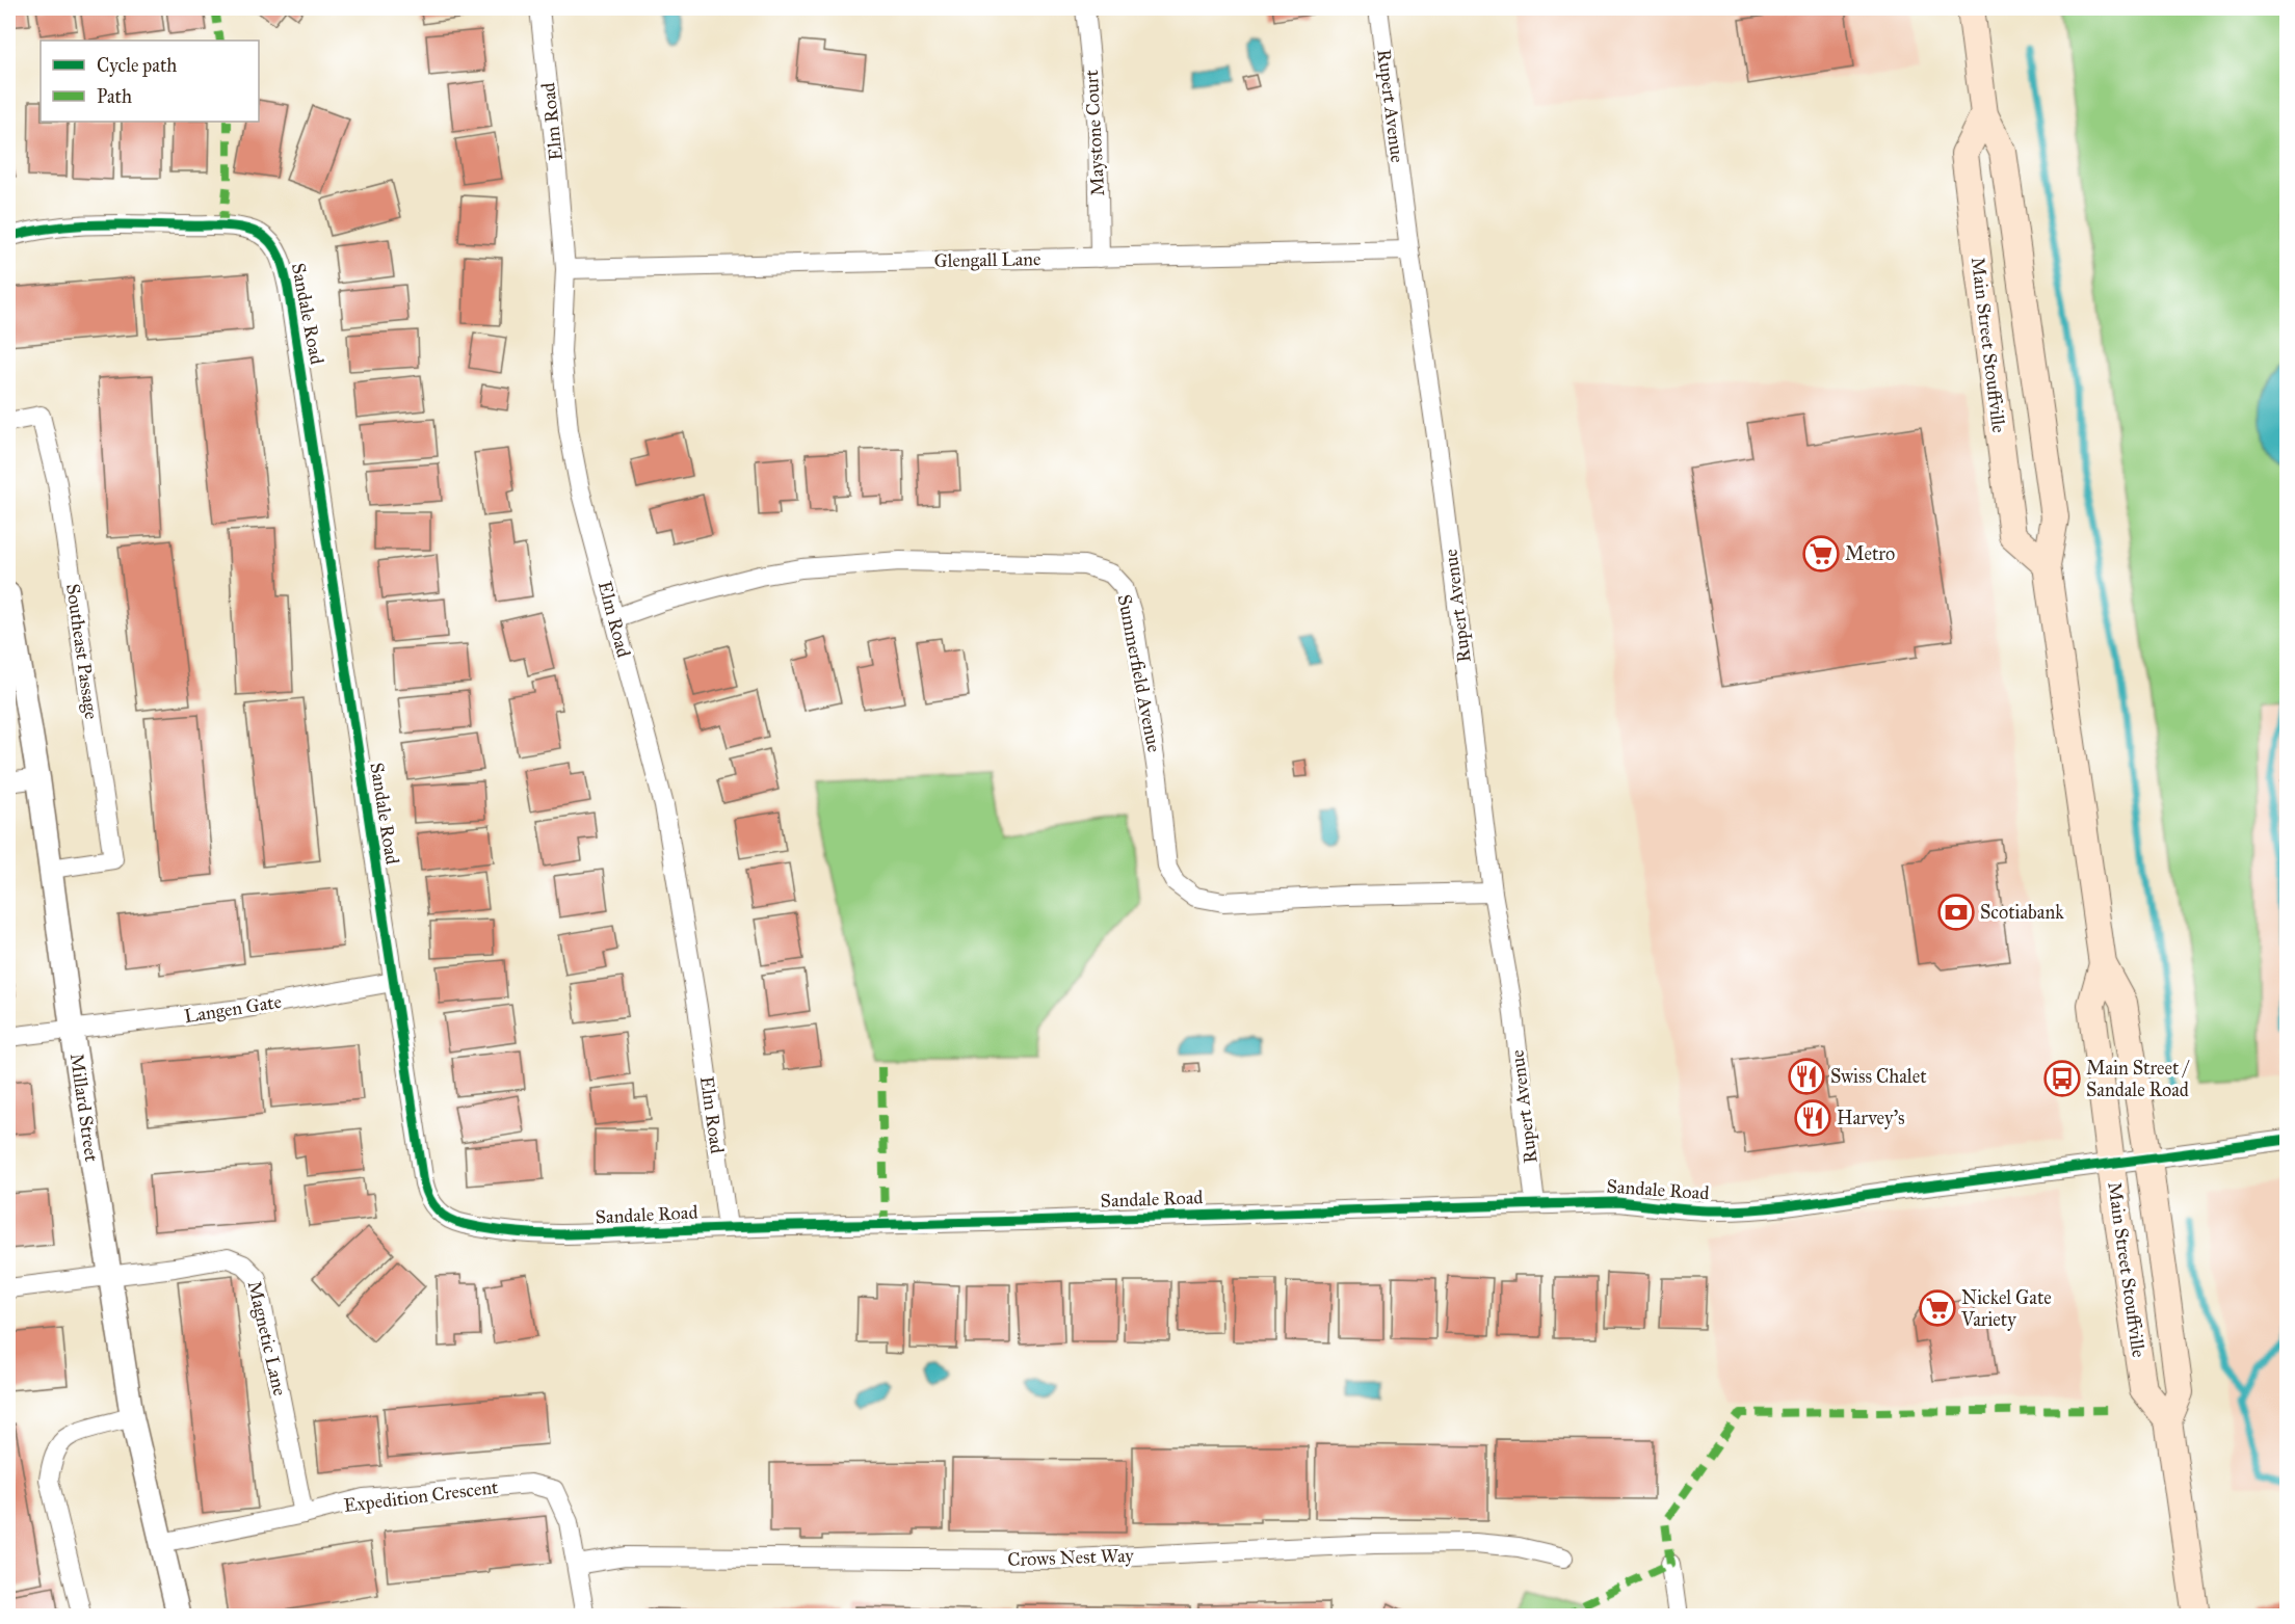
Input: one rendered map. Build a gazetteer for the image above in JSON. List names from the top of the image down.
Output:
{
  "streets": {
    "main road": ["Main Street Stouffville"],
    "street": [
      "Rupert Avenue",
      "Elm Road",
      "Maystone Court",
      "Glengall Lane",
      "Sandale Road",
      "Southeast Passage",
      "Summerfield Avenue",
      "Langen Gate",
      "Millard Street",
      "Magnetic Lane",
      "Expedition Crescent",
      "Crows Nest Way"
    ]
  },
  "crossings": [
    ["Rupert Avenue", "Glengall Lane"],
    ["Rupert Avenue", "Sandale Road"],
    ["Rupert Avenue", "Summerfield Avenue"],
    ["Elm Road", "Glengall Lane"],
    ["Elm Road", "Sandale Road"],
    ["Elm Road", "Summerfield Avenue"],
    ["Maystone Court", "Glengall Lane"],
    ["Sandale Road", "Main Street Stouffville"],
    ["Sandale Road", "Langen Gate"],
    ["Southeast Passage", "Millard Street"],
    ["Langen Gate", "Millard Street"],
    ["Millard Street", "Magnetic Lane"],
    ["Millard Street", "Expedition Crescent"],
    ["Magnetic Lane", "Expedition Crescent"],
    ["Expedition Crescent", "Crows Nest Way"]
  ],
  "places": {
    "supermarket": ["Metro", "Nickel Gate Variety"],
    "bank": ["Scotiabank"],
    "restaurant": ["Swiss Chalet", "Harvey's"],
    "bus stop": ["Main Street / Sandale Road"]
  },
  "legend": ["Cycle path", "Path"]
}
